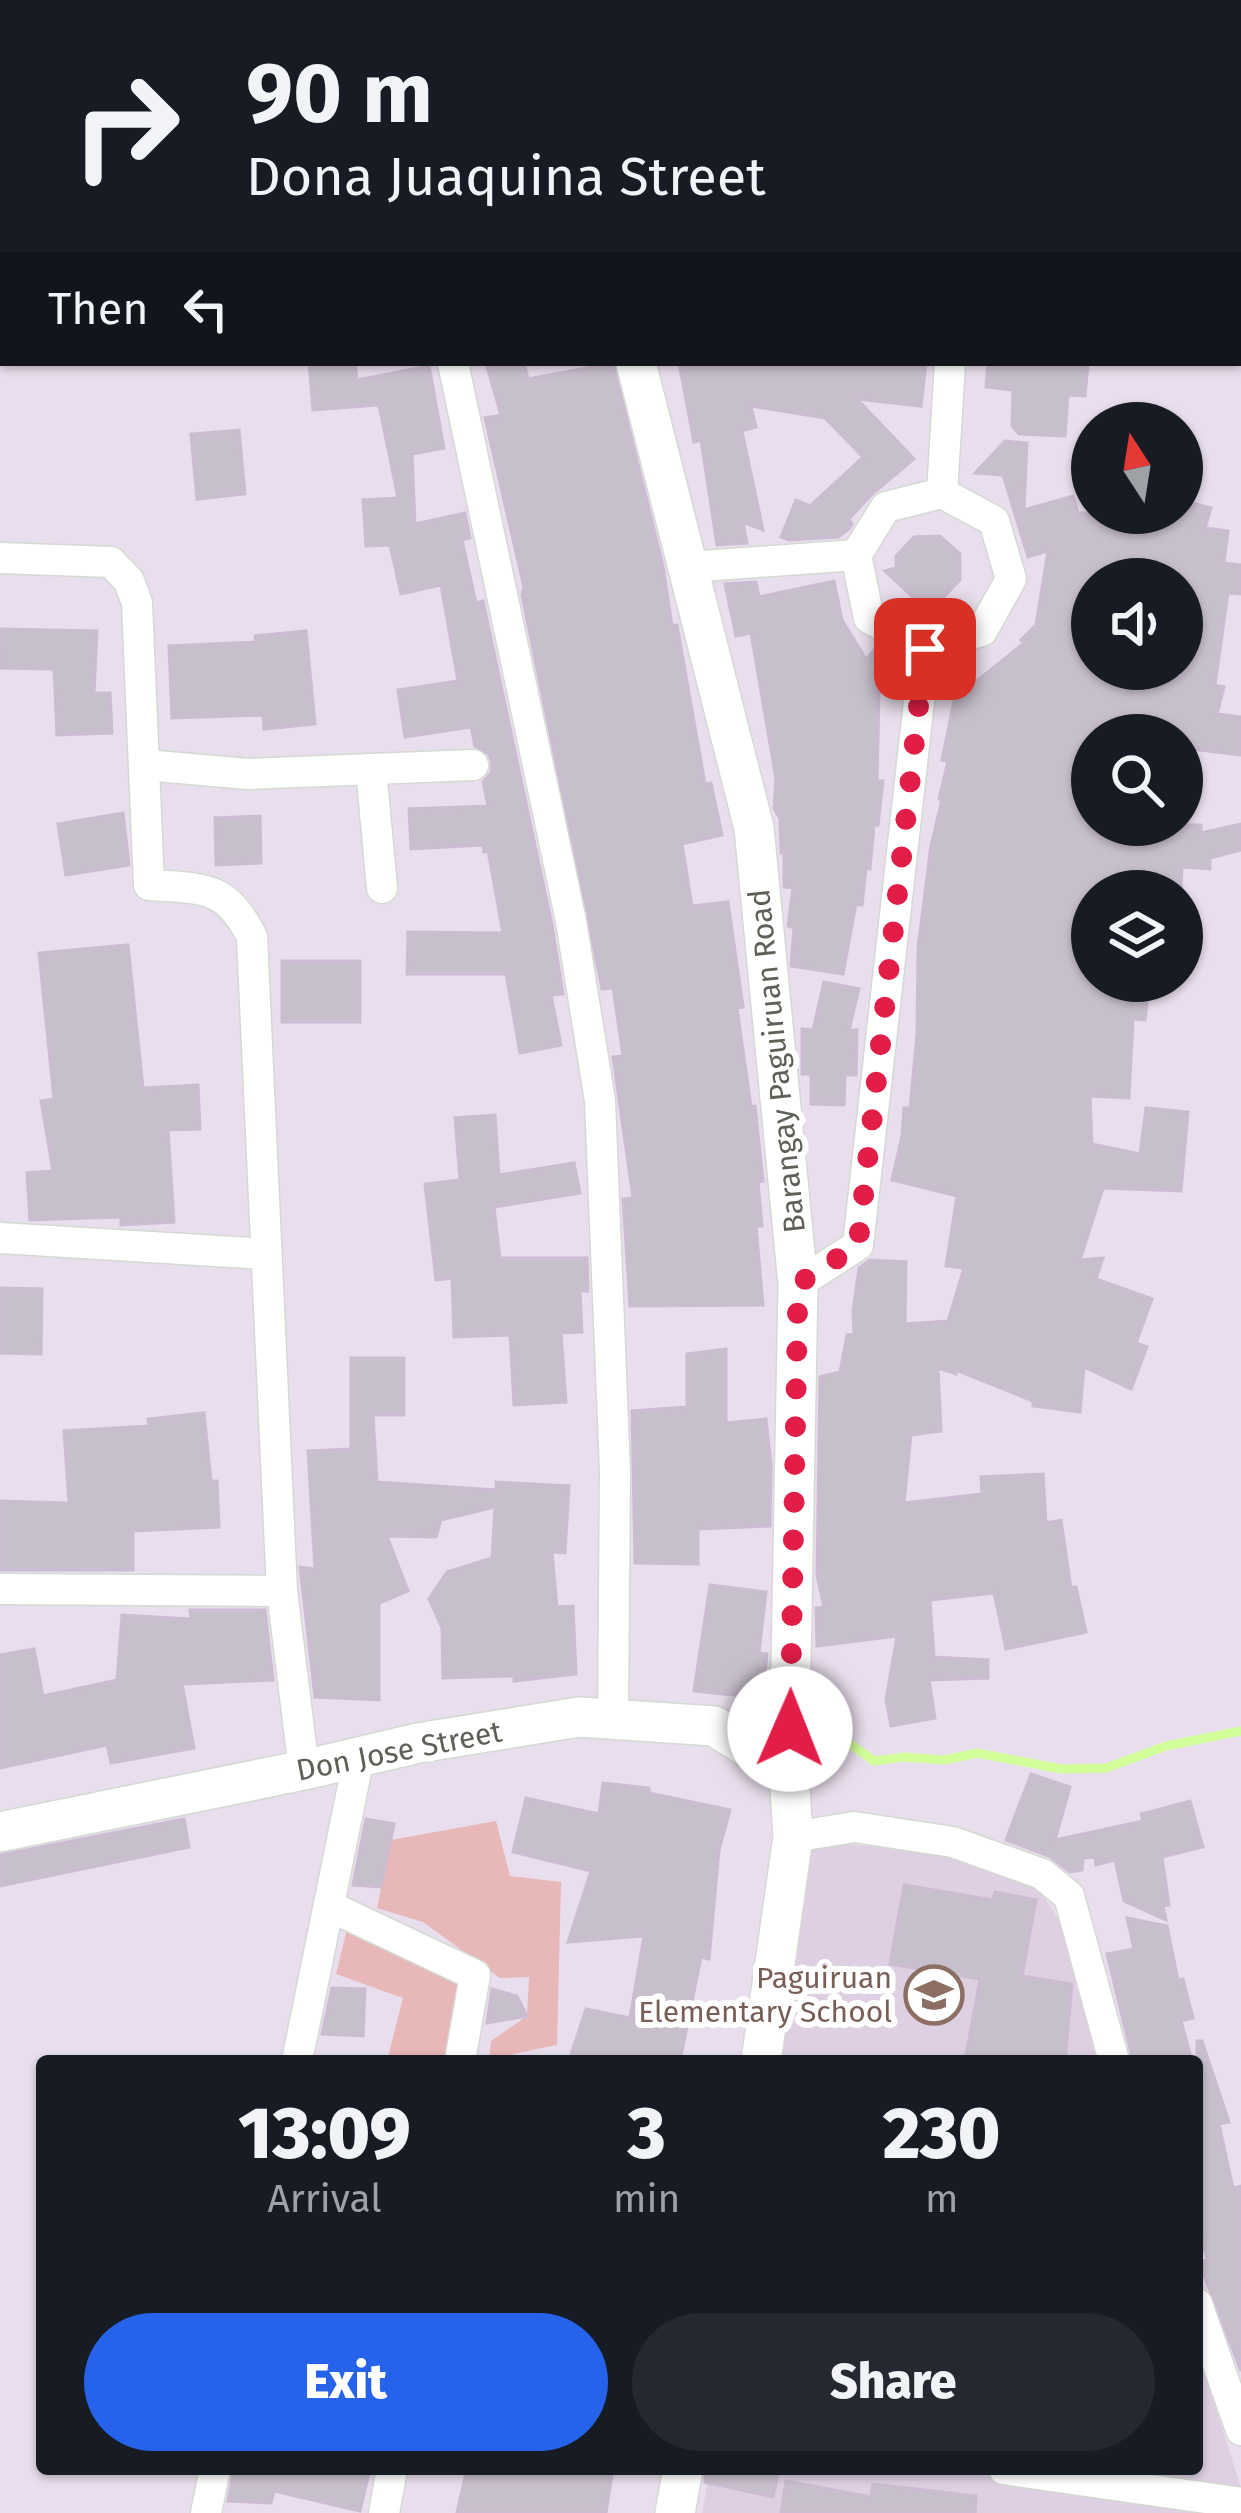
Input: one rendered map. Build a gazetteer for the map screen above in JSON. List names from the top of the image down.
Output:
{
  "streets": {
    "street": ["Barangay Paguiruan Road", "Don Jose Street"]
  },
  "crossings": [
    ["Barangay Paguiruan Road", "Don Jose Street"]
  ],
  "places": {
    "school or university": ["Paguiruan Elementary School"]
  },
  "north": "top",
  "page": {
    "turn": ["90 m", "Dona Juaquina Street"],
    "then": "Then",
    "eta": [
      "13:09",
      "Arrival",
      "3",
      "min",
      "230",
      "m"
    ],
    "buttons": ["Exit", "Share"]
  }
}
